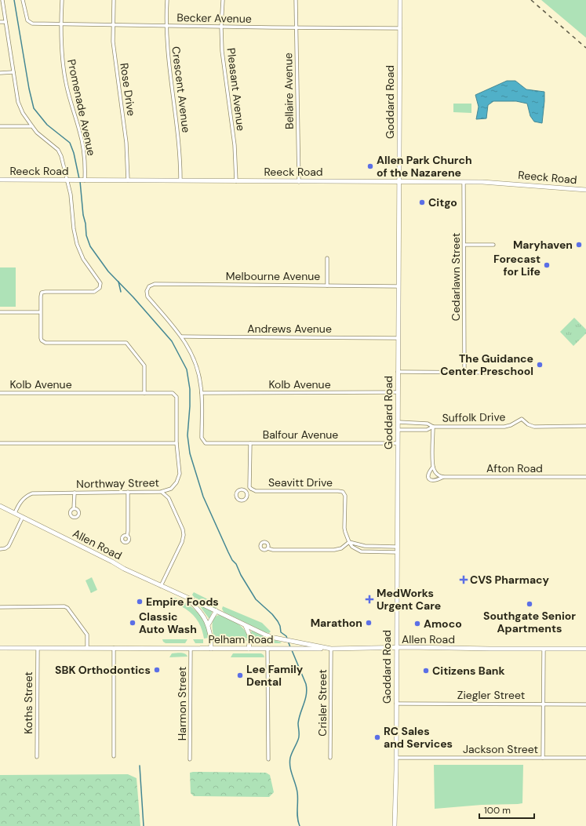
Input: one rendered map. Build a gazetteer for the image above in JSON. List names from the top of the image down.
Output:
{
  "streets": {
    "main road": [
      "Goddard Road",
      "Reeck Road",
      "Allen Road",
      "Pelham Road"
    ],
    "street": [
      "Becker Avenue",
      "Rose Drive",
      "Crescent Avenue",
      "Pleasant Avenue",
      "Bellaire Avenue",
      "Promenade Avenue",
      "Melbourne Avenue",
      "Cedarlawn Street",
      "Andrews Avenue",
      "Kolb Avenue",
      "Suffolk Drive",
      "Balfour Avenue",
      "Afton Road",
      "Seavitt Drive",
      "Northway Street",
      "Ziegler Street",
      "Koths Street",
      "Crisler Street",
      "Harmon Street",
      "Jackson Street"
    ]
  },
  "crossings": [
    ["Becker Avenue", "Rose Drive"],
    ["Becker Avenue", "Crescent Avenue"],
    ["Becker Avenue", "Pleasant Avenue"],
    ["Becker Avenue", "Bellaire Avenue"],
    ["Becker Avenue", "Goddard Road"],
    ["Becker Avenue", "Promenade Avenue"],
    ["Rose Drive", "Reeck Road"],
    ["Crescent Avenue", "Reeck Road"],
    ["Pleasant Avenue", "Reeck Road"],
    ["Bellaire Avenue", "Reeck Road"],
    ["Goddard Road", "Reeck Road"],
    ["Goddard Road", "Melbourne Avenue"],
    ["Goddard Road", "Andrews Avenue"],
    ["Goddard Road", "Kolb Avenue"],
    ["Goddard Road", "Suffolk Drive"],
    ["Goddard Road", "Balfour Avenue"],
    ["Goddard Road", "Allen Road"],
    ["Goddard Road", "Ziegler Street"],
    ["Goddard Road", "Jackson Street"],
    ["Promenade Avenue", "Reeck Road"],
    ["Reeck Road", "Cedarlawn Street"],
    ["Melbourne Avenue", "Andrews Avenue"],
    ["Kolb Avenue", "Balfour Avenue"],
    ["Kolb Avenue", "Northway Street"],
    ["Northway Street", "Allen Road"],
    ["Allen Road", "Pelham Road"],
    ["Allen Road", "Crisler Street"],
    ["Pelham Road", "Koths Street"],
    ["Pelham Road", "Crisler Street"],
    ["Pelham Road", "Harmon Street"]
  ],
  "places": {
    "other": [
      "Allen Park Church of the Nazarene",
      "Citgo",
      "Maryhaven",
      "Forecast for Life",
      "The Guidance Center Preschool",
      "Empire Foods",
      "Southgate Senior Apartments",
      "Classic Auto Wash",
      "Marathon",
      "Amoco",
      "SBK Orthodontics",
      "Citizens Bank",
      "Lee Family Dental",
      "RC Sales and Services"
    ],
    "health": ["CVS Pharmacy", "MedWorks Urgent Care"]
  },
  "scale_bar": "100 m"
}
